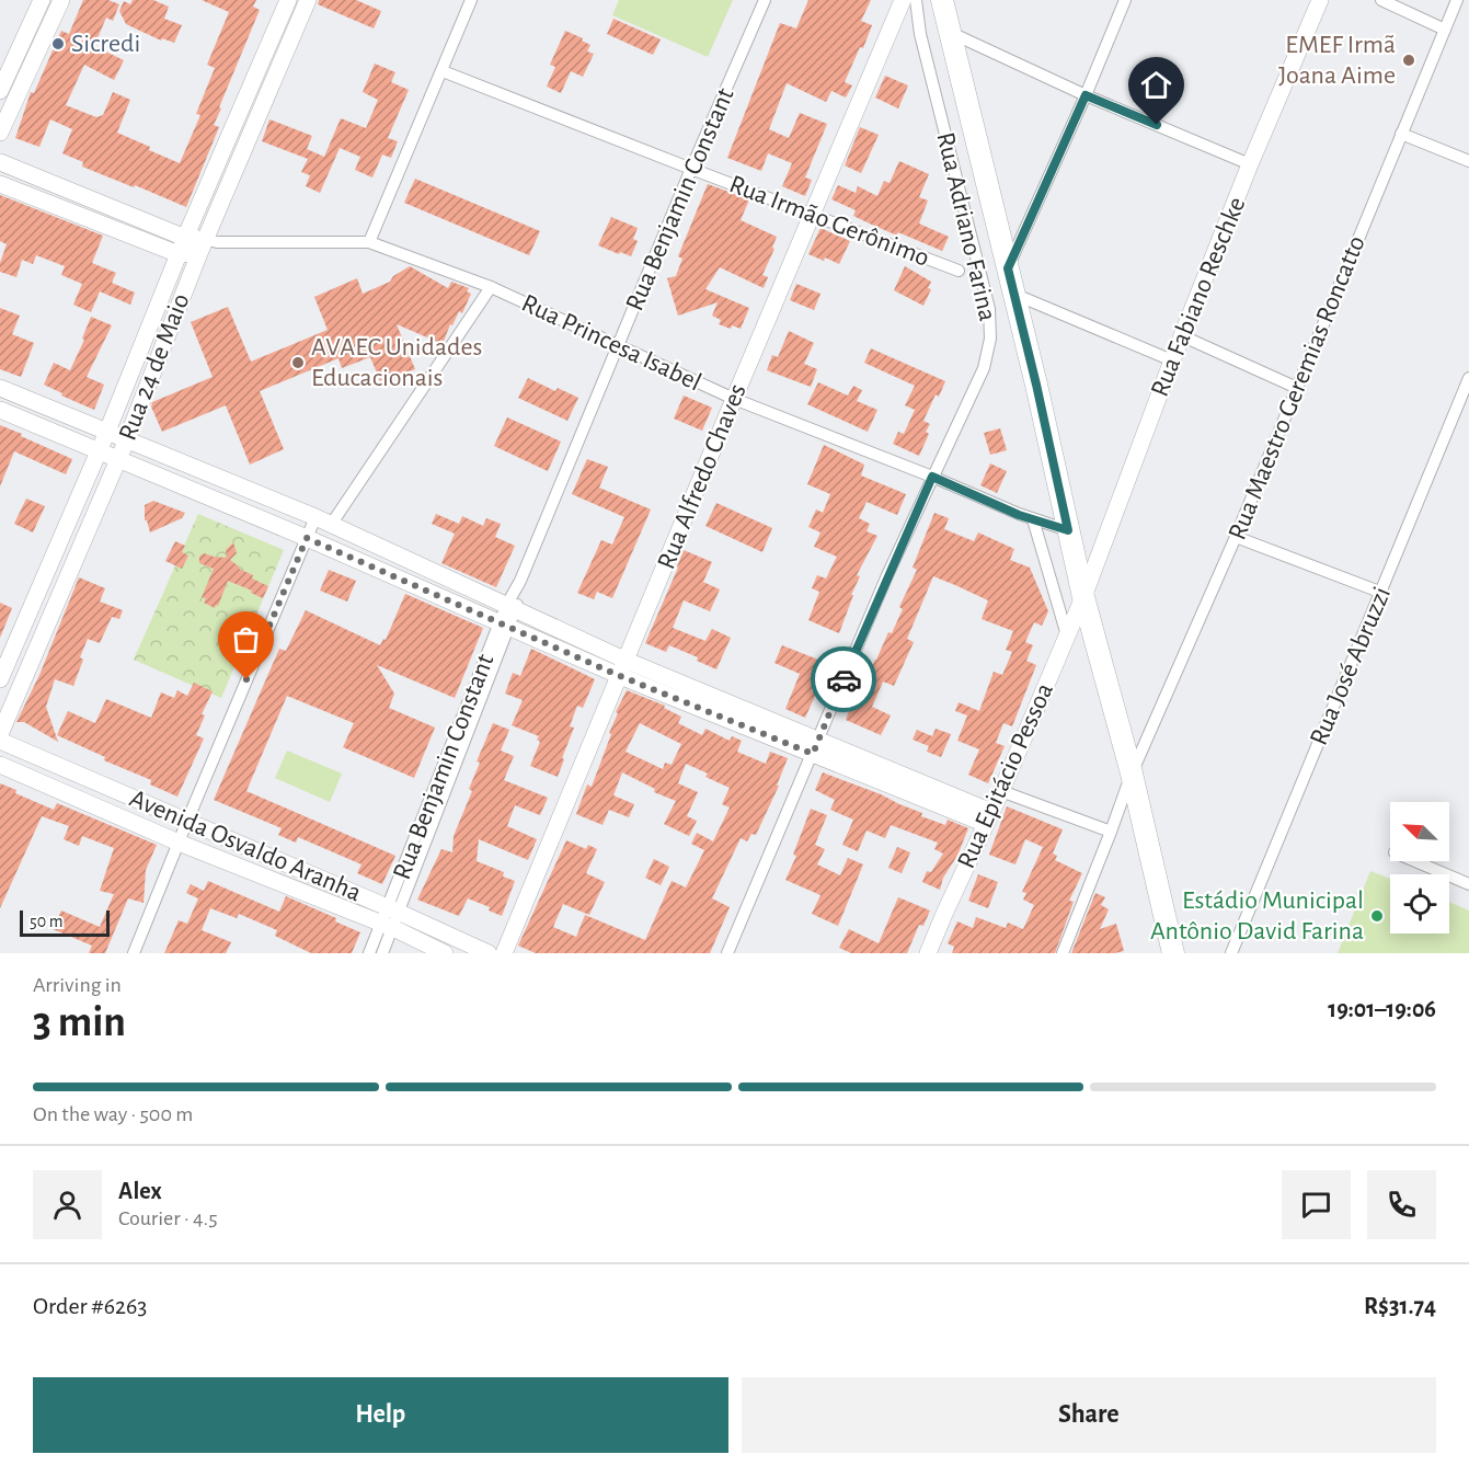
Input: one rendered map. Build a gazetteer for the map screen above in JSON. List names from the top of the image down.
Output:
{
  "streets": {
    "street": [
      "Rua Benjamin Constant",
      "Rua Irmão Gerônimo",
      "Rua Adriano Farina",
      "Rua Fabiano Reschke",
      "Rua Princesa Isabel",
      "Rua 24 de Maio",
      "Rua Maestro Geremias Roncatto",
      "Rua Alfredo Chaves",
      "Rua José Abruzzi",
      "Rua Epitácio Pessoa",
      "Avenida Osvaldo Aranha"
    ]
  },
  "crossings": [
    ["Rua Benjamin Constant", "Rua Irmão Gerônimo"],
    ["Rua Benjamin Constant", "Rua Princesa Isabel"],
    ["Rua Benjamin Constant", "Avenida Osvaldo Aranha"],
    ["Rua Irmão Gerônimo", "Rua Alfredo Chaves"],
    ["Rua Adriano Farina", "Rua Princesa Isabel"],
    ["Rua Fabiano Reschke", "Rua Epitácio Pessoa"],
    ["Rua Princesa Isabel", "Rua 24 de Maio"],
    ["Rua Princesa Isabel", "Rua Alfredo Chaves"]
  ],
  "places": [
    "Sicredi",
    "EMEF Irmã Joana Aime",
    "AVAEC Unidades Educacionais",
    "Estádio Municipal Antônio David Farina"
  ],
  "scale_bar": "50 m",
  "north": "top left",
  "page": {
    "scale": "50 m",
    "heading": ["3 min", "Arriving in", "19:01–19:06"],
    "panel": [
      "Alex",
      "Courier · 4.5",
      "Order #6263",
      "R$31.74"
    ],
    "bar": "On the way · 500 m",
    "buttons": ["Help", "Share"]
  }
}
